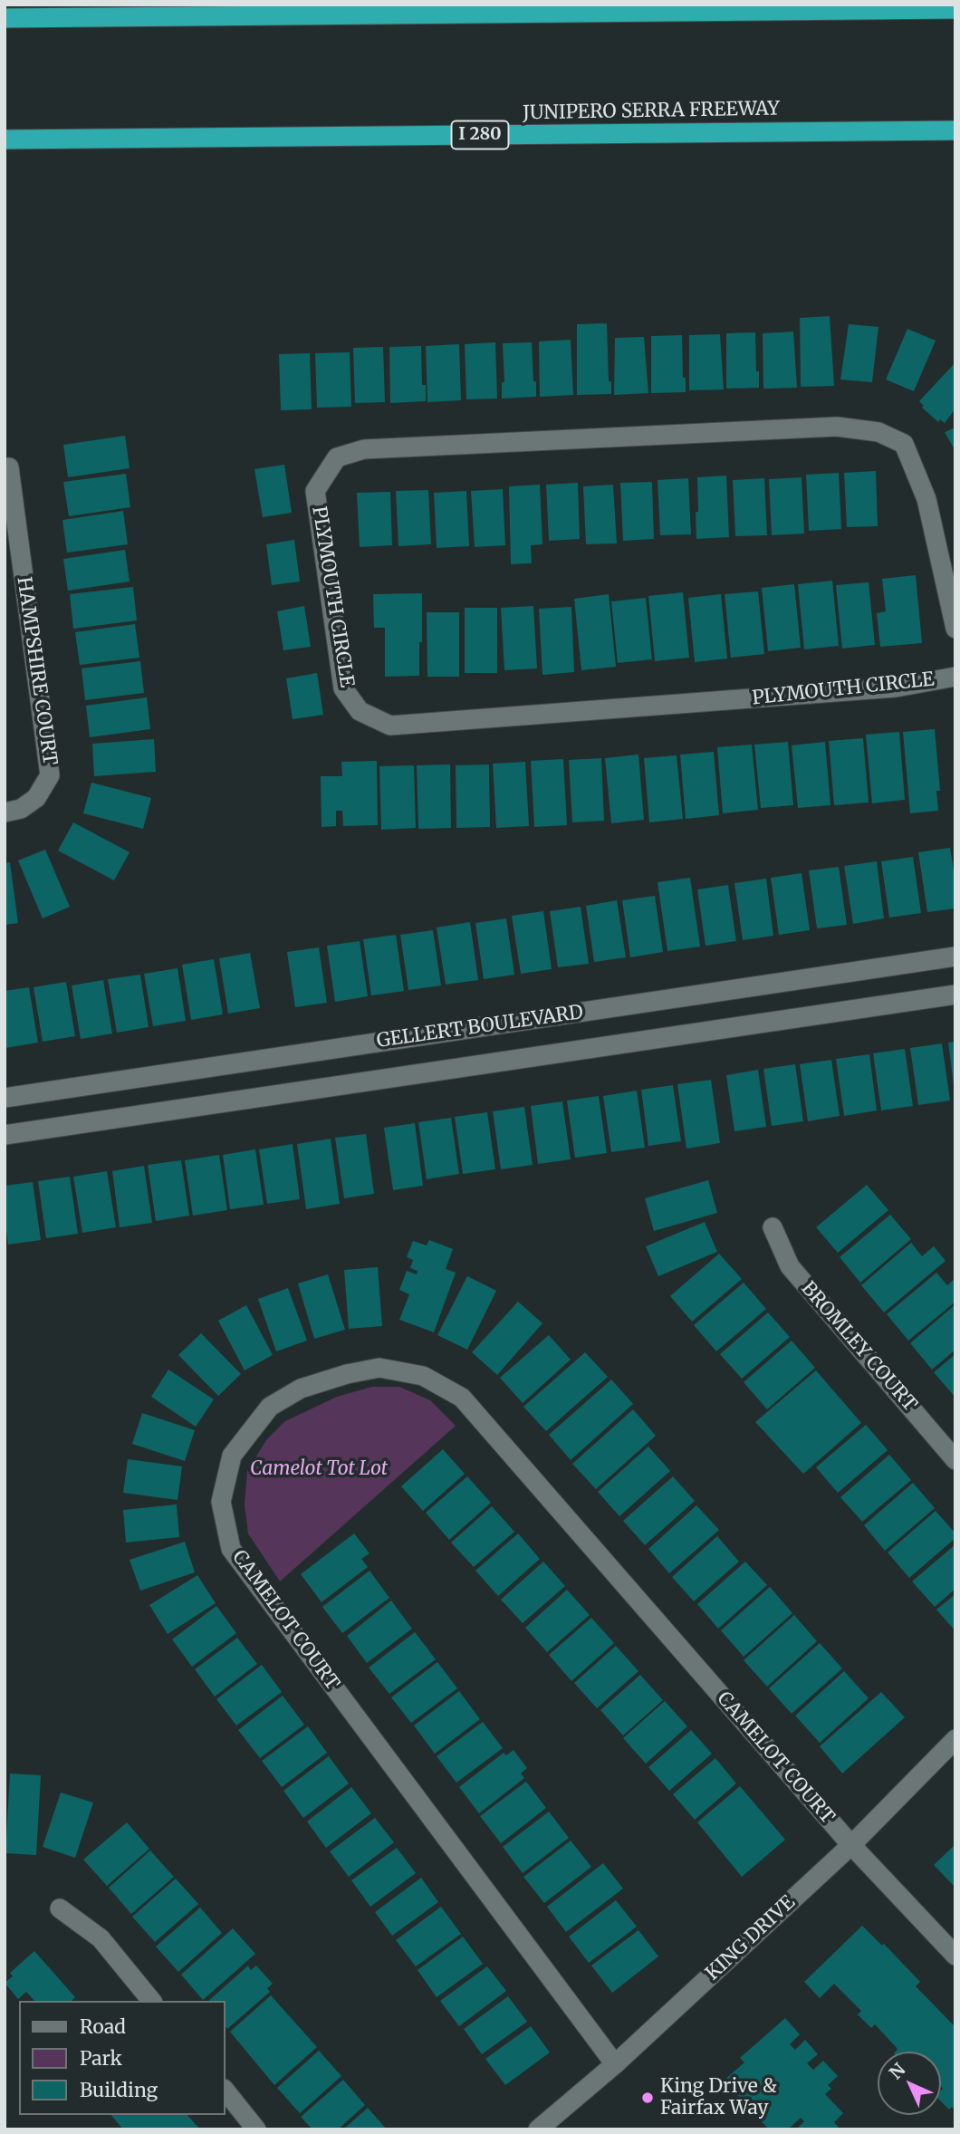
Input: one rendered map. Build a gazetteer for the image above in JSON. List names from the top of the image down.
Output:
{
  "streets": {
    "highway": ["JUNIPERO SERRA FREEWAY", "I 280"],
    "street": [
      "PLYMOUTH CIRCLE",
      "HAMPSHIRE COURT",
      "GELLERT BOULEVARD",
      "BROMLEY COURT",
      "CAMELOT COURT",
      "KING DRIVE"
    ]
  },
  "crossings": [
    ["CAMELOT COURT", "KING DRIVE"]
  ],
  "parks": ["Camelot Tot Lot"],
  "places": ["King Drive & Fairfax Way"],
  "legend": ["Road", "Park", "Building"],
  "north": "top left"
}
